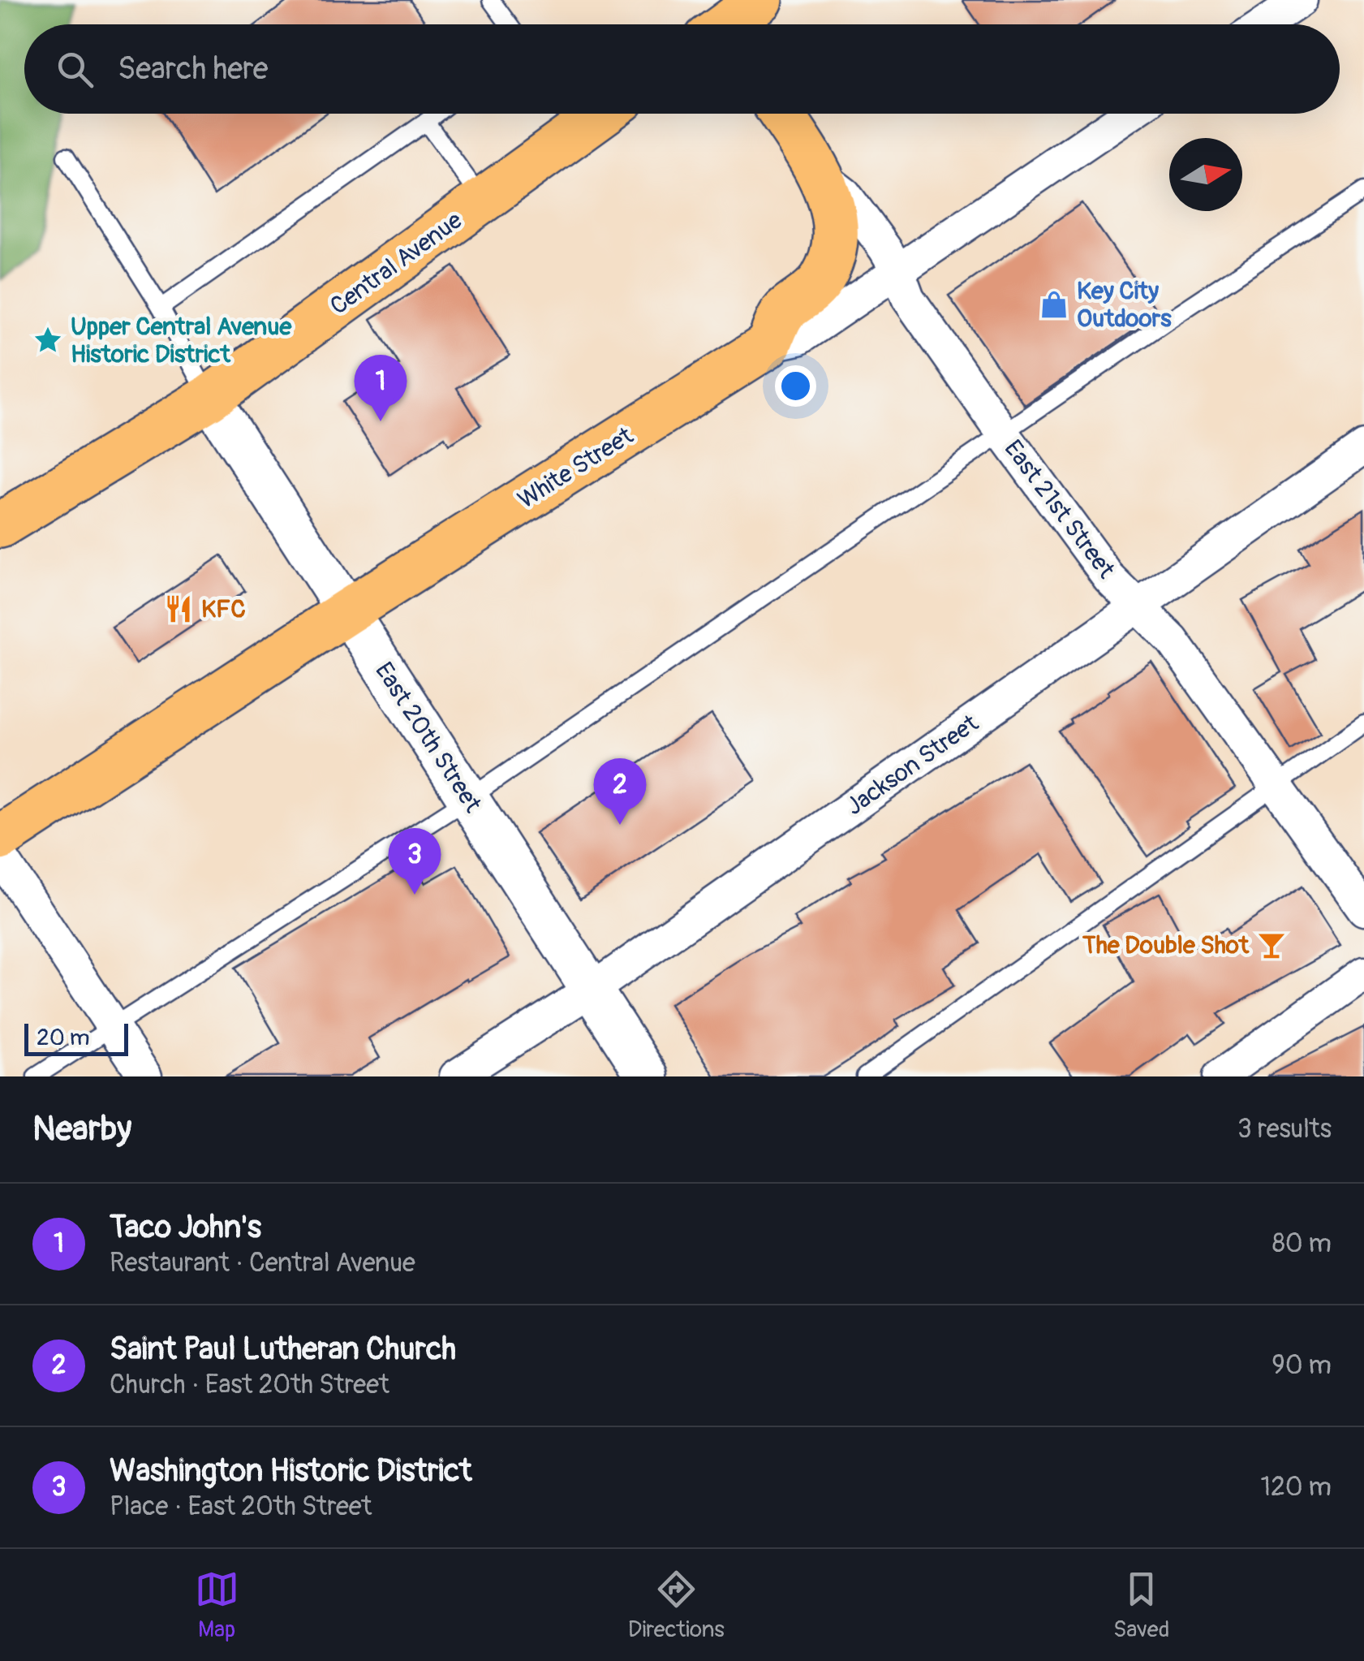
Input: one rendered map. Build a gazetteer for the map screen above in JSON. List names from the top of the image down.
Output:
{
  "streets": {
    "main road": ["Central Avenue", "White Street", "East 21st Street"],
    "street": ["East 20th Street", "Jackson Street"]
  },
  "crossings": [
    ["Central Avenue", "East 20th Street"],
    ["White Street", "East 21st Street"],
    ["White Street", "East 20th Street"],
    ["East 21st Street", "Jackson Street"],
    ["East 20th Street", "Jackson Street"]
  ],
  "places": {
    "shop": ["Key City Outdoors"],
    "place": ["Upper Central Avenue Historic District"],
    "restaurant": ["KFC"],
    "bar": ["The Double Shot"]
  },
  "scale_bar": "20 m",
  "north": "right",
  "page": {
    "search": "Search here",
    "pins": ["1", "2", "3"],
    "scale": "20 m",
    "heading": ["Nearby", "3 results"],
    "list": [
      {
        "mark": "1",
        "name": "Taco John's",
        "note": "Restaurant · Central Avenue",
        "value": "80 m"
      },
      {
        "mark": "2",
        "name": "Saint Paul Lutheran Church",
        "note": "Church · East 20th Street",
        "value": "90 m"
      },
      {
        "mark": "3",
        "name": "Washington Historic District",
        "note": "Place · East 20th Street",
        "value": "120 m"
      }
    ],
    "nav": ["Map", "Directions", "Saved"]
  }
}
